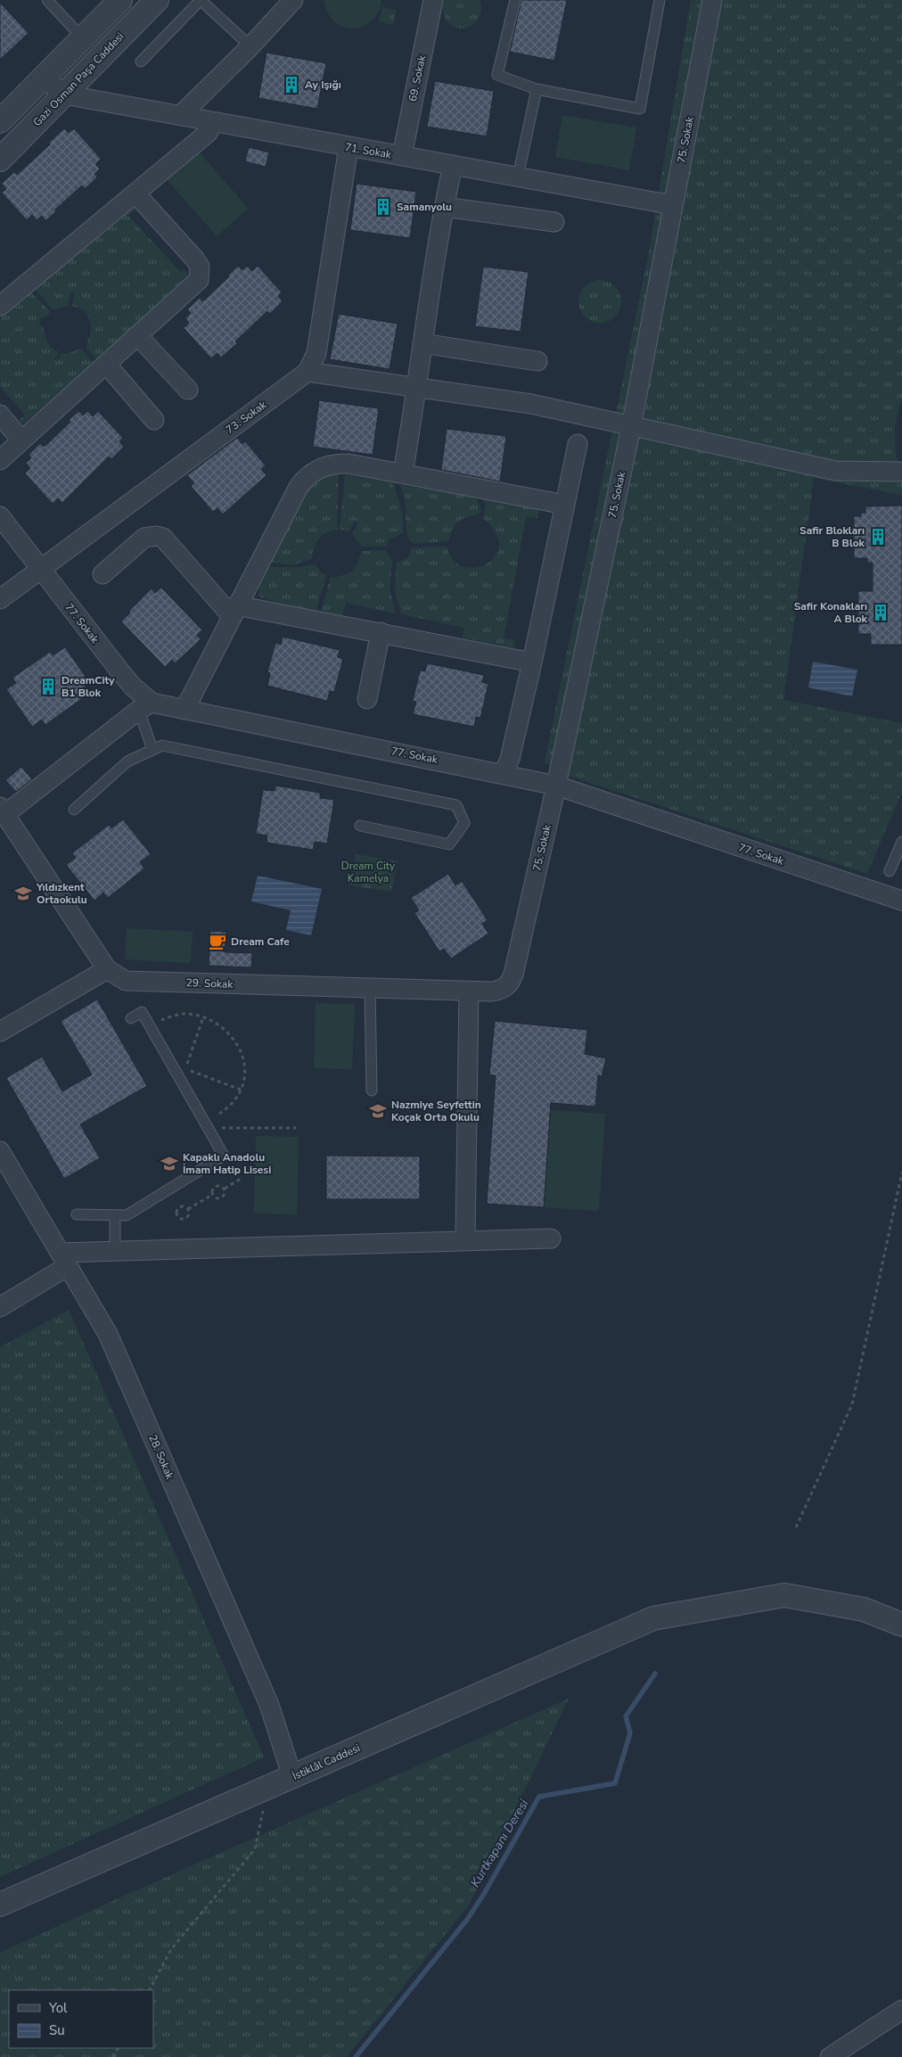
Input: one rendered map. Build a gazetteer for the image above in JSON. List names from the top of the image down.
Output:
{
  "streets": {
    "street": [
      "69. Sokak",
      "Gazi Osman Paşa Caddesi",
      "75. Sokak",
      "71. Sokak",
      "73. Sokak",
      "77. Sokak",
      "29. Sokak",
      "28. Sokak",
      "İstiklâl Caddesi"
    ]
  },
  "crossings": [
    ["69. Sokak", "71. Sokak"],
    ["Gazi Osman Paşa Caddesi", "71. Sokak"],
    ["75. Sokak", "71. Sokak"],
    ["75. Sokak", "77. Sokak"],
    ["75. Sokak", "29. Sokak"],
    ["71. Sokak", "73. Sokak"],
    ["73. Sokak", "77. Sokak"],
    ["28. Sokak", "İstiklâl Caddesi"]
  ],
  "water": ["Kurtkapanı Deresi"],
  "parks": ["Dream City Kamelya"],
  "places": {
    "building": [
      "Ay Işığı",
      "Samanyolu",
      "Safir Blokları B Blok",
      "Safir Konakları A Blok",
      "DreamCity B1 Blok"
    ],
    "school or university": ["Yıldızkent Ortaokulu", "Nazmiye Seyfettin Koçak Orta Okulu", "Kapaklı Anadolu İmam Hatip Lisesi"],
    "cafe": ["Dream Cafe"]
  },
  "legend": ["Yol", "Su"]
}
